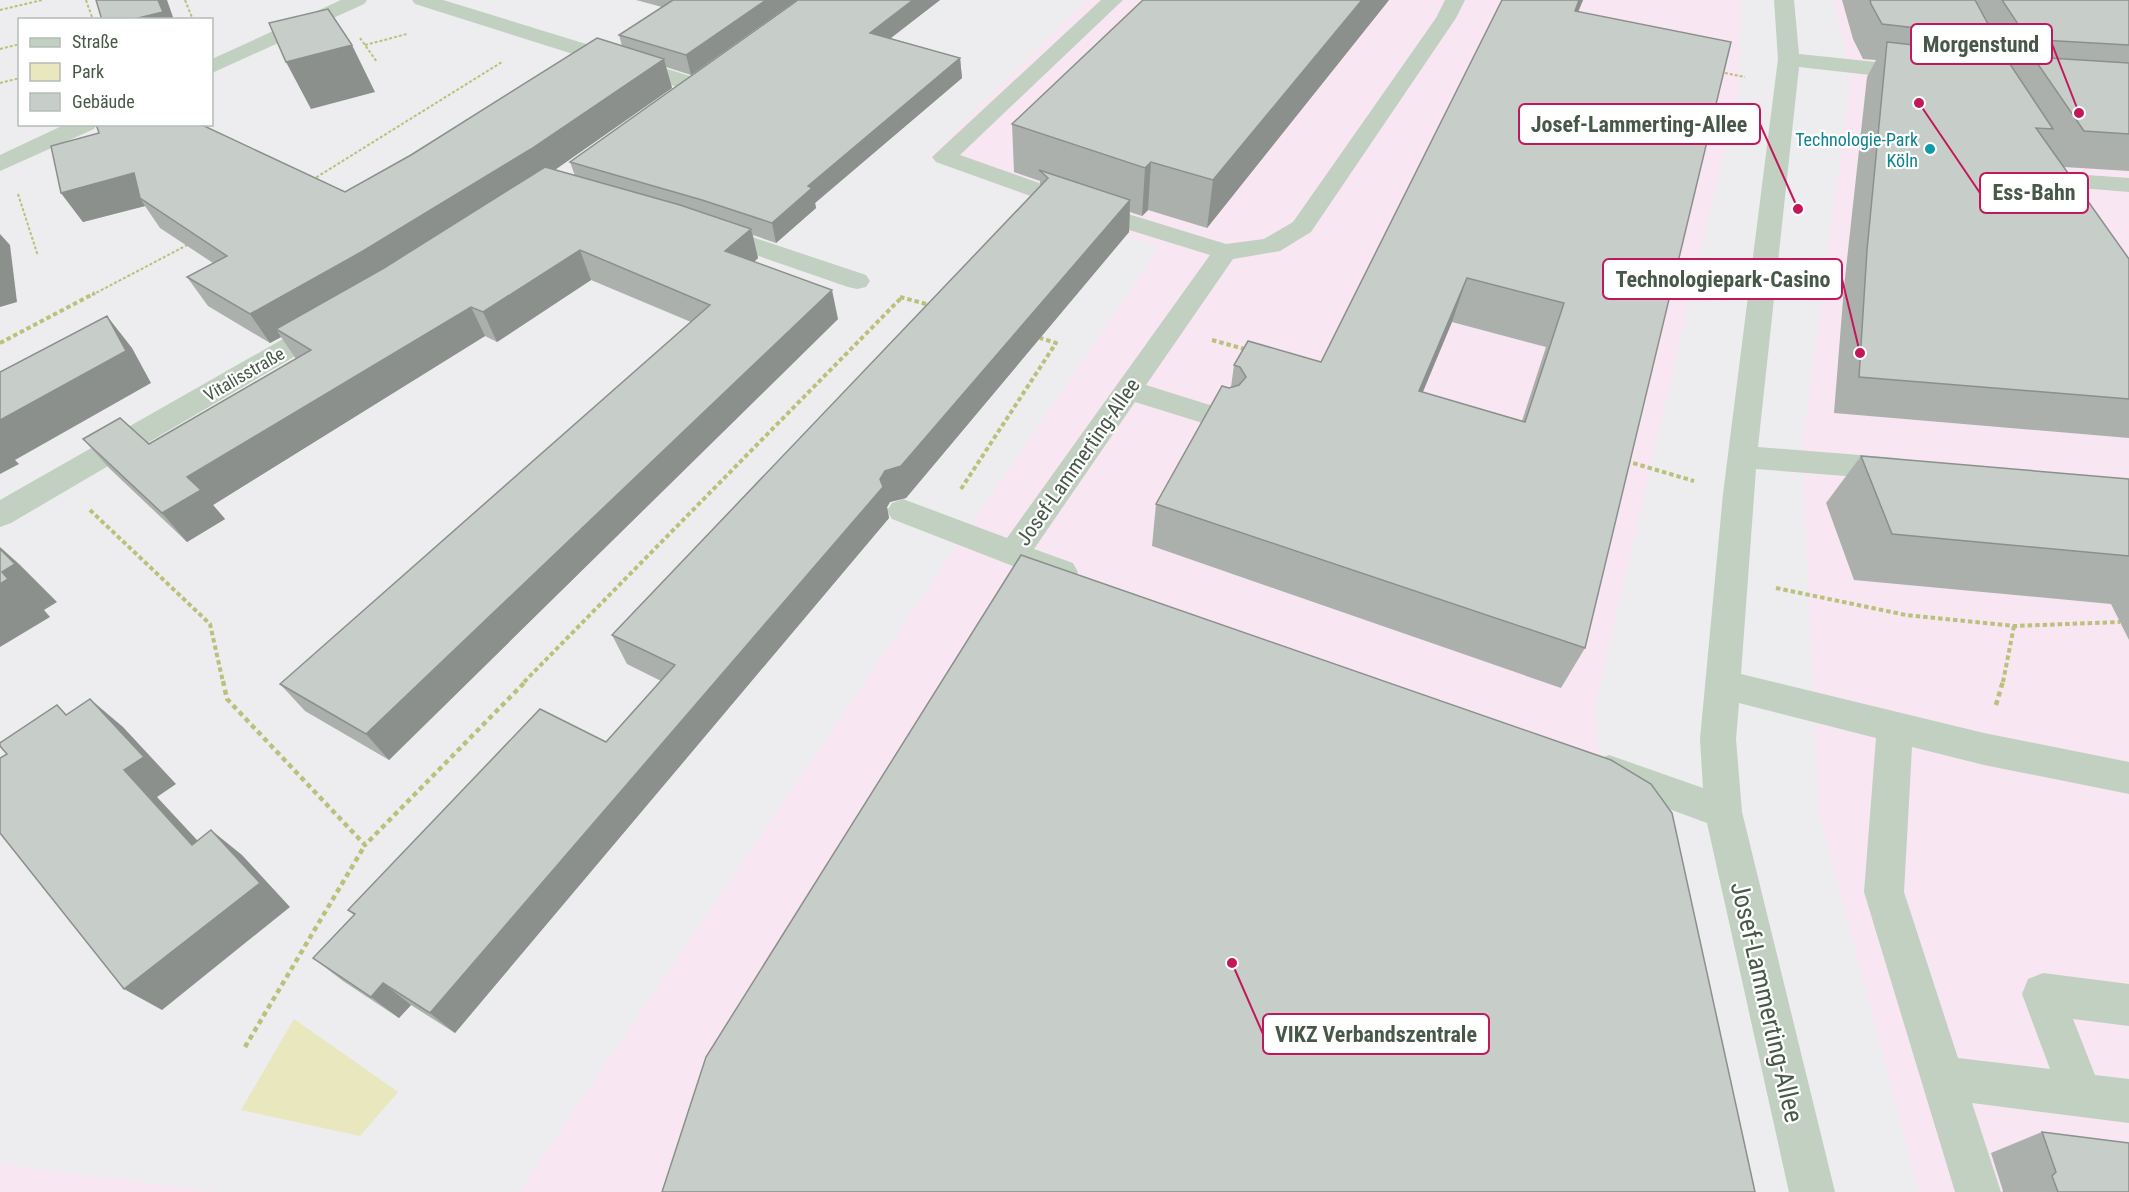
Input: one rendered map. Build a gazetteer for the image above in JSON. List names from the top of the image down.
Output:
{
  "streets": {
    "street": ["Vitalisstraße", "Josef-Lammerting-Allee"]
  },
  "places": [
    "Ess-Bahn",
    "Morgenstund",
    "Technologie-Park Köln",
    "Josef-Lammerting-Allee",
    "Technologiepark-Casino",
    "VIKZ Verbandszentrale"
  ],
  "legend": ["Straße", "Park", "Gebäude"]
}
